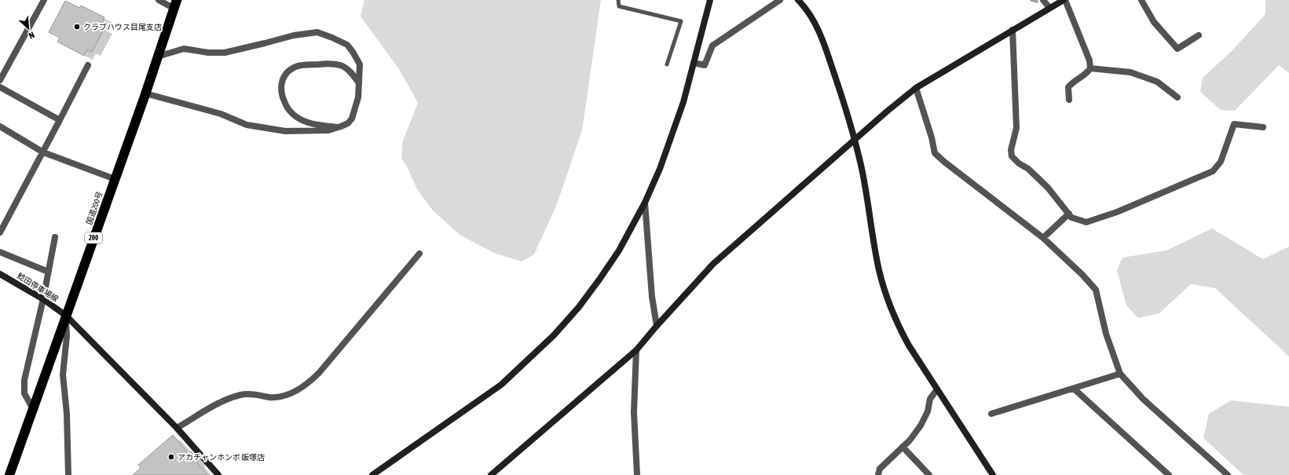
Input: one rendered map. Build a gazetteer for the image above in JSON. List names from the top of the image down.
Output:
{
  "streets": {
    "highway": ["国道200号", "200"],
    "street": ["鯰田停車場線"]
  },
  "crossings": [
    ["国道200号", "鯰田停車場線"]
  ],
  "places": ["クラブハウス目尾支店", "アカチャンホンポ 飯塚店"],
  "north": "bottom right"
}
